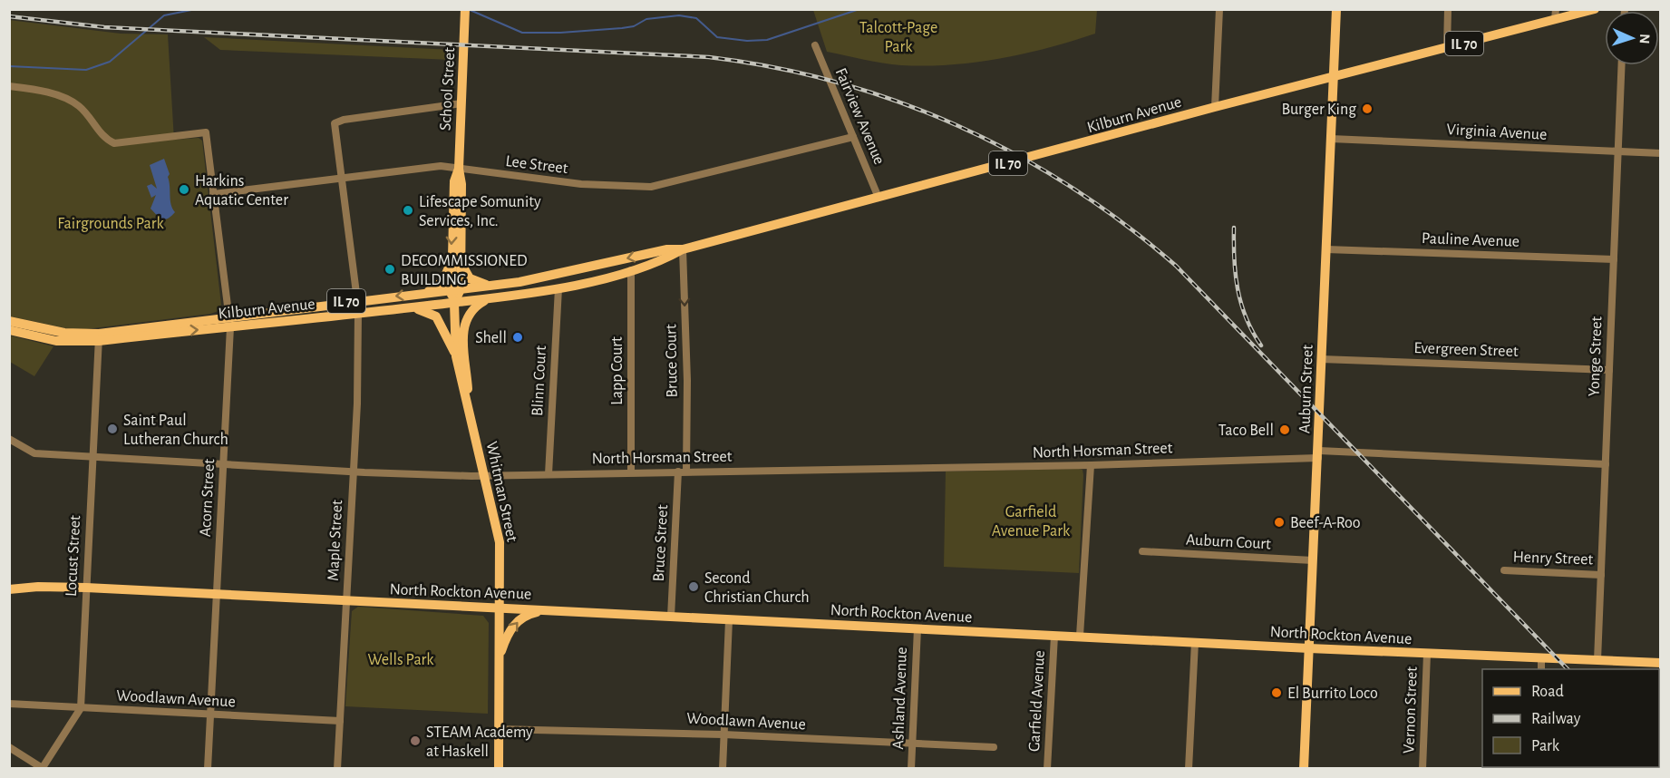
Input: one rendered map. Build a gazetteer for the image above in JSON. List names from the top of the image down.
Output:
{
  "streets": {
    "main road": [
      "IL 70",
      "School Street",
      "Kilburn Avenue",
      "Auburn Street",
      "Whitman Street",
      "North Rockton Avenue"
    ],
    "street": [
      "Fairview Avenue",
      "Virginia Avenue",
      "Lee Street",
      "Pauline Avenue",
      "Evergreen Street",
      "Yonge Street",
      "Bruce Court",
      "Lapp Court",
      "Blinn Court",
      "North Horsman Street",
      "Acorn Street",
      "Maple Street",
      "Auburn Court",
      "Bruce Street",
      "Locust Street",
      "Henry Street",
      "Woodlawn Avenue",
      "Ashland Avenue",
      "Garfield Avenue",
      "Vernon Street"
    ]
  },
  "crossings": [
    ["School Street", "Kilburn Avenue"],
    ["School Street", "Lee Street"],
    ["School Street", "Whitman Street"],
    ["Kilburn Avenue", "Fairview Avenue"],
    ["Kilburn Avenue", "Bruce Court"],
    ["Kilburn Avenue", "Lapp Court"],
    ["Kilburn Avenue", "Blinn Court"],
    ["Kilburn Avenue", "Auburn Street"],
    ["Kilburn Avenue", "Whitman Street"],
    ["Kilburn Avenue", "Acorn Street"],
    ["Kilburn Avenue", "Maple Street"],
    ["Kilburn Avenue", "Locust Street"],
    ["Fairview Avenue", "Lee Street"],
    ["Virginia Avenue", "Yonge Street"],
    ["Virginia Avenue", "Auburn Street"],
    ["Lee Street", "Acorn Street"],
    ["Pauline Avenue", "Yonge Street"],
    ["Pauline Avenue", "Auburn Street"],
    ["Evergreen Street", "Yonge Street"],
    ["Evergreen Street", "Auburn Street"],
    ["Yonge Street", "North Horsman Street"],
    ["Yonge Street", "Henry Street"],
    ["Yonge Street", "North Rockton Avenue"],
    ["Bruce Court", "North Horsman Street"],
    ["Bruce Court", "Bruce Street"],
    ["Lapp Court", "North Horsman Street"],
    ["Blinn Court", "North Horsman Street"],
    ["Auburn Street", "North Horsman Street"],
    ["Auburn Street", "Auburn Court"],
    ["Auburn Street", "North Rockton Avenue"],
    ["North Horsman Street", "Whitman Street"],
    ["North Horsman Street", "Acorn Street"],
    ["North Horsman Street", "Maple Street"],
    ["North Horsman Street", "Bruce Street"],
    ["North Horsman Street", "Locust Street"],
    ["Whitman Street", "North Rockton Avenue"],
    ["Whitman Street", "Woodlawn Avenue"],
    ["Acorn Street", "North Rockton Avenue"],
    ["Acorn Street", "Woodlawn Avenue"],
    ["Maple Street", "North Rockton Avenue"],
    ["Maple Street", "Woodlawn Avenue"],
    ["Bruce Street", "North Rockton Avenue"],
    ["Locust Street", "North Rockton Avenue"],
    ["Locust Street", "Woodlawn Avenue"],
    ["North Rockton Avenue", "Ashland Avenue"],
    ["North Rockton Avenue", "Garfield Avenue"],
    ["North Rockton Avenue", "Vernon Street"],
    ["Woodlawn Avenue", "Ashland Avenue"]
  ],
  "one_way": ["Bruce Court"],
  "parks": [
    "Talcott-Page Park",
    "Fairgrounds Park",
    "Garfield Avenue Park",
    "Wells Park"
  ],
  "places": [
    "Burger King",
    "Harkins Aquatic Center",
    "Lifescape Somunity Services, Inc.",
    "DECOMMISSIONED BUILDING",
    "Shell",
    "Saint Paul Lutheran Church",
    "Taco Bell",
    "Beef-A-Roo",
    "Second Christian Church",
    "El Burrito Loco",
    "STEAM Academy at Haskell"
  ],
  "legend": ["Road", "Railway", "Park"],
  "north": "right"
}
